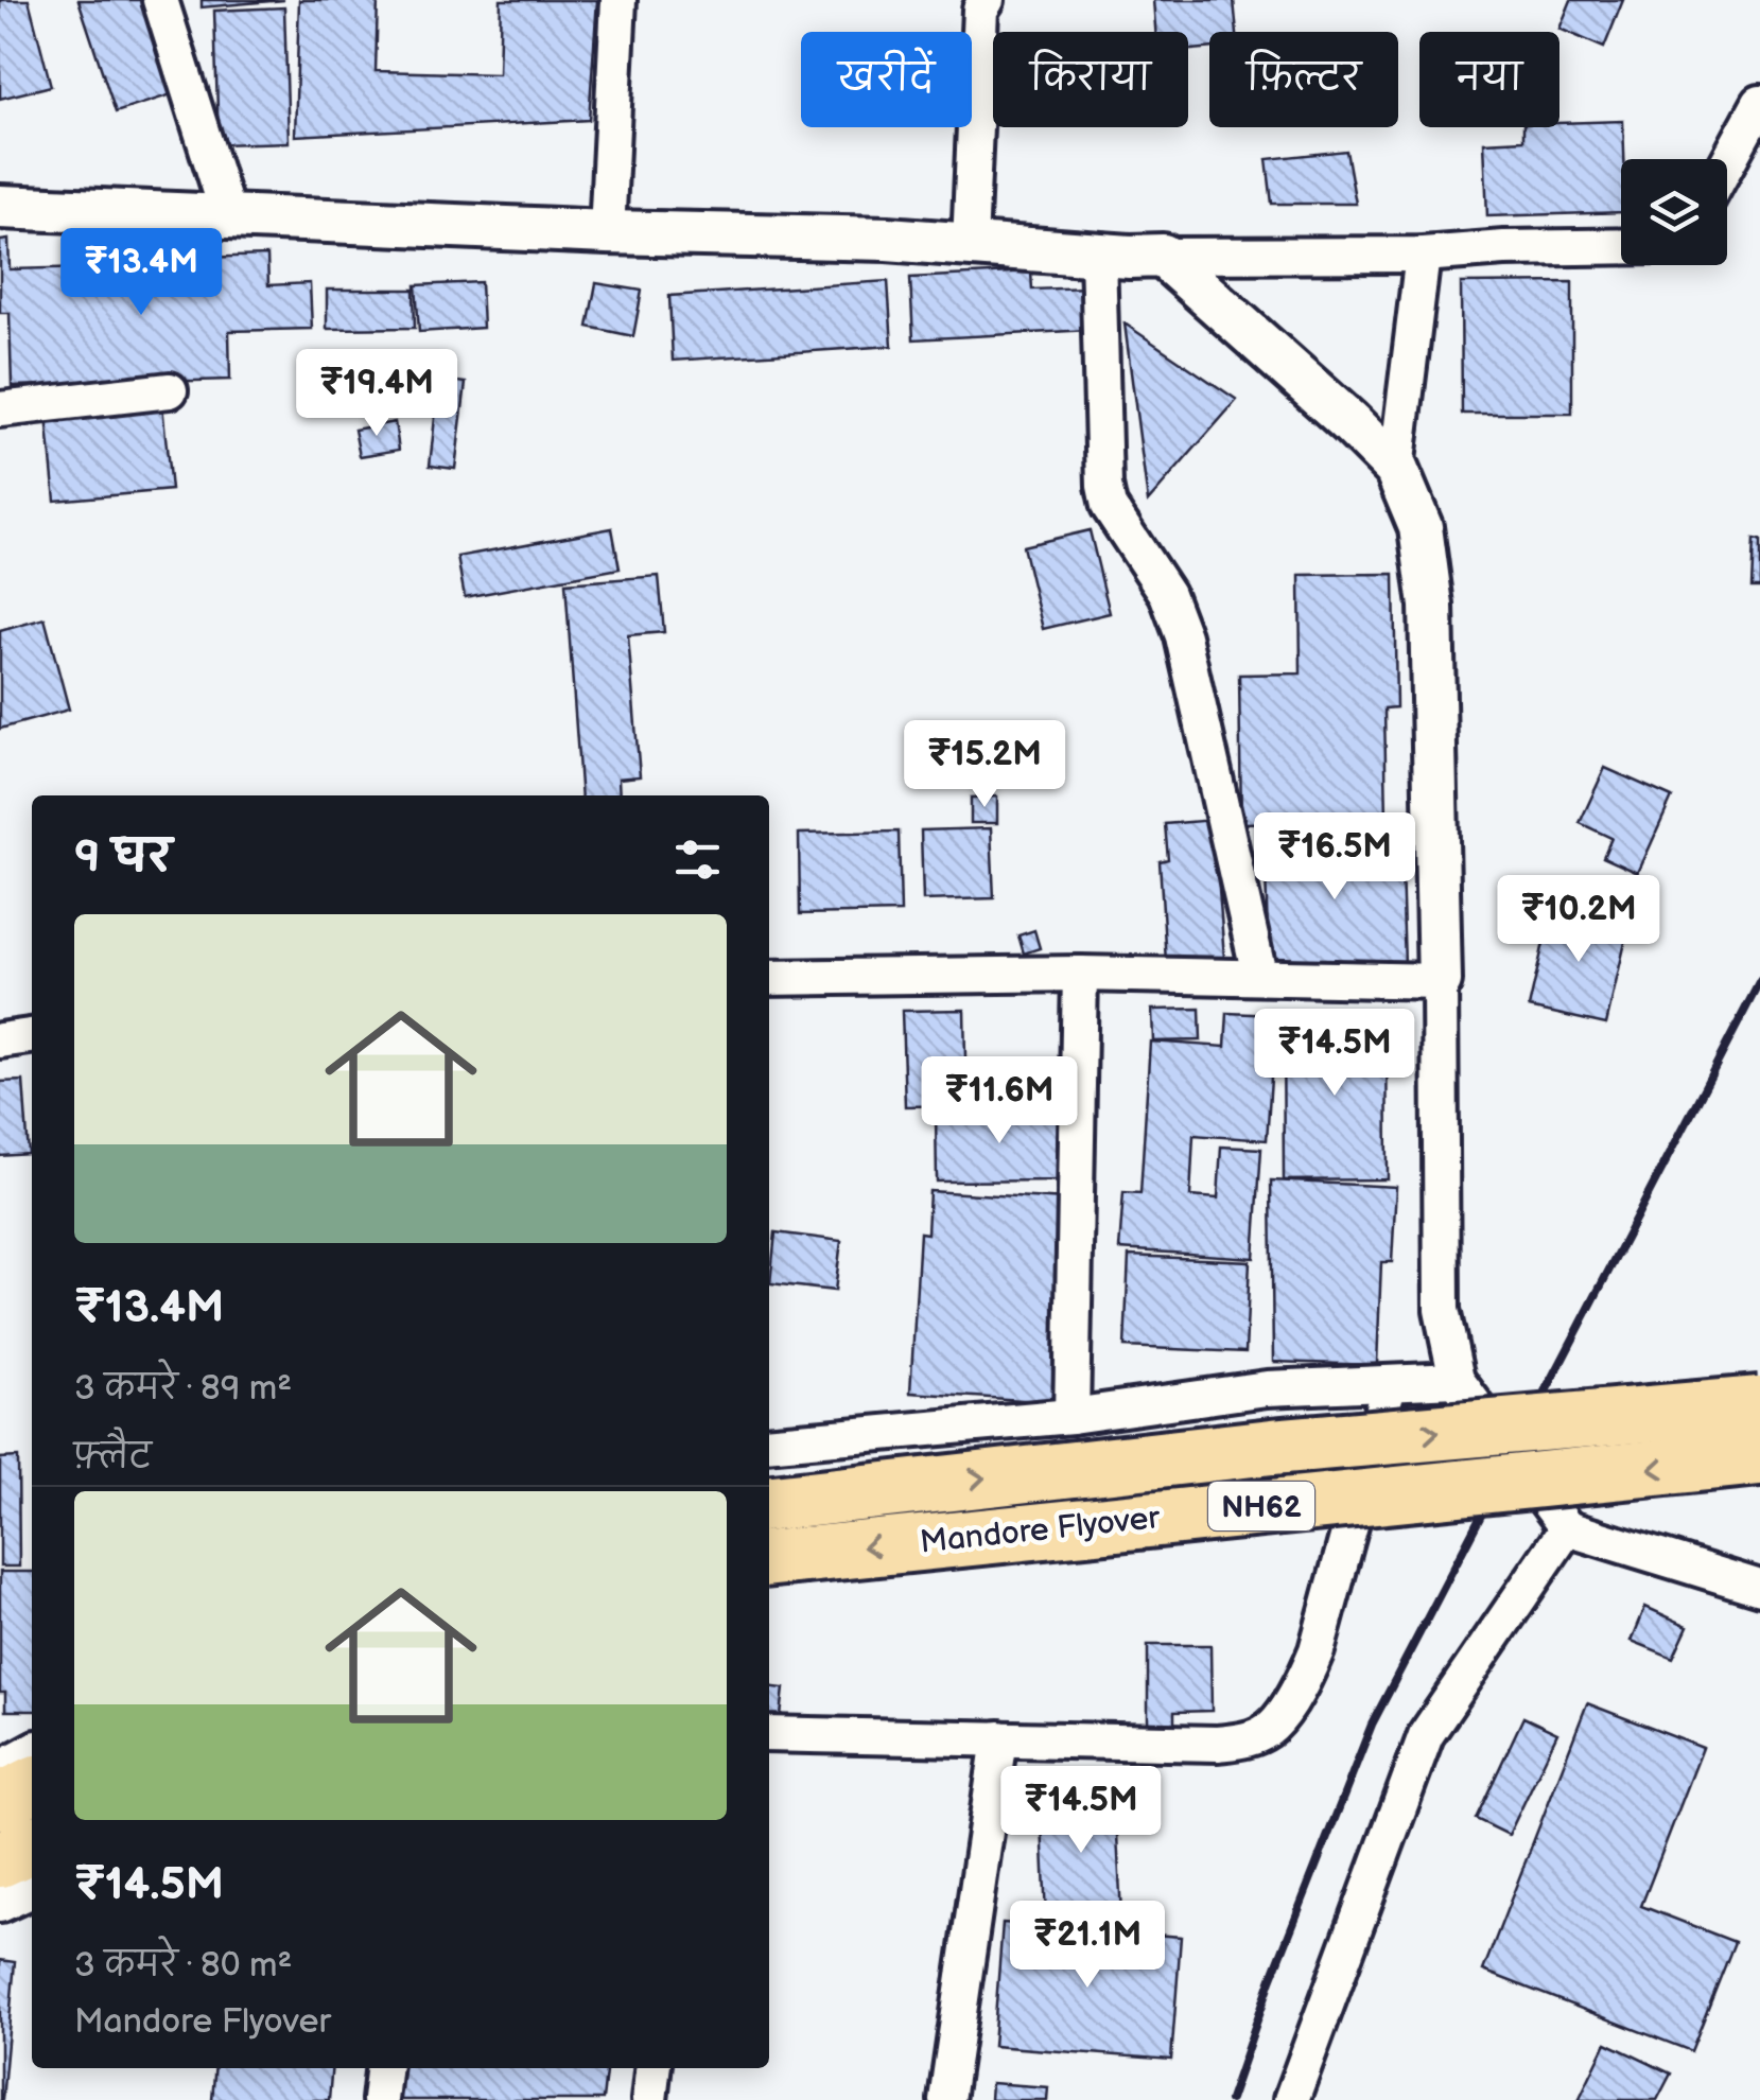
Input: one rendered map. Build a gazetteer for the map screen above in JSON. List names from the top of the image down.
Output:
{
  "streets": {
    "highway": ["NH62", "Mandore Flyover"]
  },
  "page": {
    "chip": [
      "खरीदें",
      "किराया",
      "फ़िल्टर",
      "नया"
    ],
    "price": [
      "₹13.4M",
      "₹19.4M",
      "₹15.2M",
      "₹16.5M",
      "₹10.2M",
      "₹14.5M",
      "₹11.6M",
      "₹14.5M",
      "₹21.1M"
    ],
    "heading": "9 घर",
    "list": [
      {
        "name": "₹13.4M",
        "note": "3 कमरे · 89 m² · फ़्लैट"
      },
      {
        "name": "₹14.5M",
        "note": "3 कमरे · 80 m² · Mandore Flyover"
      }
    ]
  }
}
